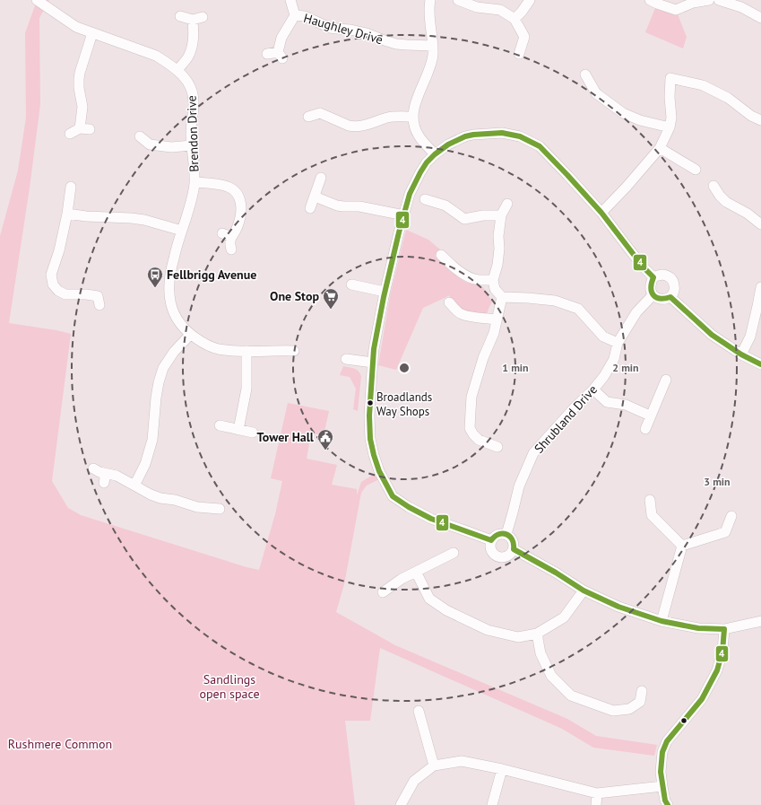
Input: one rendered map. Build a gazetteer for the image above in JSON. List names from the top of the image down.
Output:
{
  "streets": {
    "street": ["Haughley Drive", "Brendon Drive", "Shrubland Drive"]
  },
  "parks": ["Sandlings open space", "Rushmere Common"],
  "places": {
    "bus stop": ["Fellbrigg Avenue"],
    "supermarket": ["One Stop"],
    "other": ["Broadlands Way Shops"],
    "public building": ["Tower Hall"]
  },
  "lines": ["transit line 4"],
  "rings": ["1 min", "2 min", "3 min"]
}
